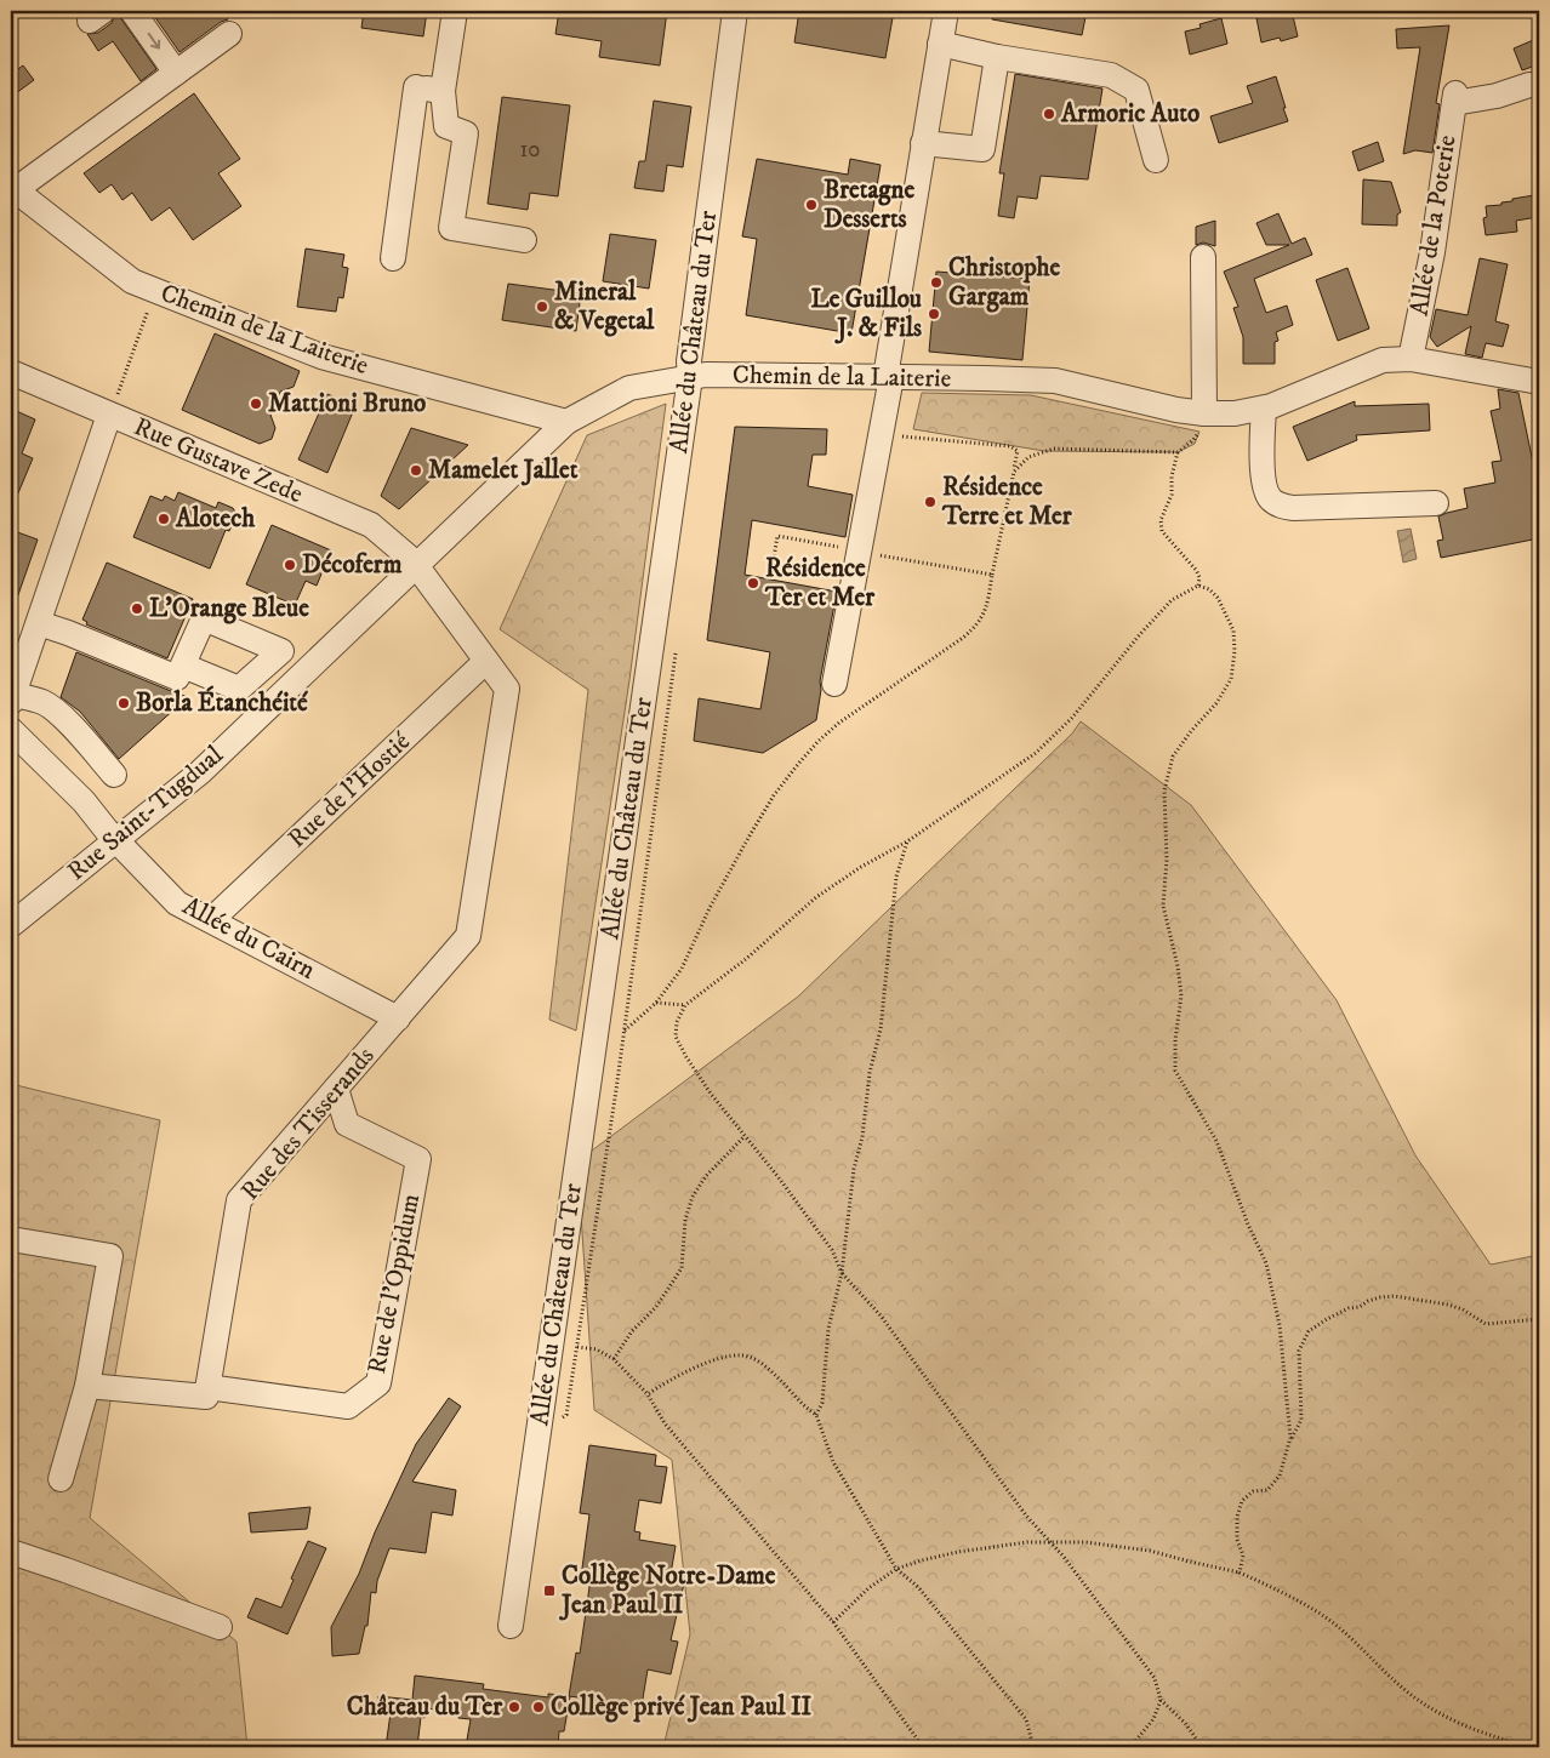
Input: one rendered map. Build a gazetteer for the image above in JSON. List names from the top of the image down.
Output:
{
  "streets": {
    "street": [
      "Allée de la Poterie",
      "Chemin de la Laiterie",
      "Allée du Château du Ter",
      "Rue Gustave Zede",
      "Rue de l'Hostié",
      "Rue Saint-Tugdual",
      "Allée du Cairn",
      "Rue des Tisserands",
      "Rue de l'Oppidum"
    ]
  },
  "crossings": [
    ["Allée de la Poterie", "Chemin de la Laiterie"],
    ["Chemin de la Laiterie", "Allée du Château du Ter"],
    ["Chemin de la Laiterie", "Rue Saint-Tugdual"],
    ["Rue Gustave Zede", "Rue Saint-Tugdual"],
    ["Rue Gustave Zede", "Rue des Tisserands"],
    ["Rue de l'Hostié", "Allée du Cairn"],
    ["Rue de l'Hostié", "Rue des Tisserands"],
    ["Rue Saint-Tugdual", "Allée du Cairn"],
    ["Rue Saint-Tugdual", "Rue des Tisserands"],
    ["Allée du Cairn", "Rue des Tisserands"],
    ["Rue des Tisserands", "Rue de l'Oppidum"]
  ],
  "places": {
    "other": [
      "Armoric Auto",
      "Bretagne Desserts",
      "Christophe Gargam",
      "Mineral & Vegetal",
      "Le Guillou J. & Fils",
      "Mattioni Bruno",
      "Mamelet Jallet",
      "Résidence Terre et Mer",
      "Alotech",
      "Décoferm",
      "Résidence Ter et Mer",
      "L'Orange Bleue",
      "Borla Étanchéité",
      "Château du Ter",
      "Collège privé Jean Paul II"
    ],
    "transit": ["Collège Notre-Dame Jean Paul II"]
  },
  "house_numbers": ["10"]
}
